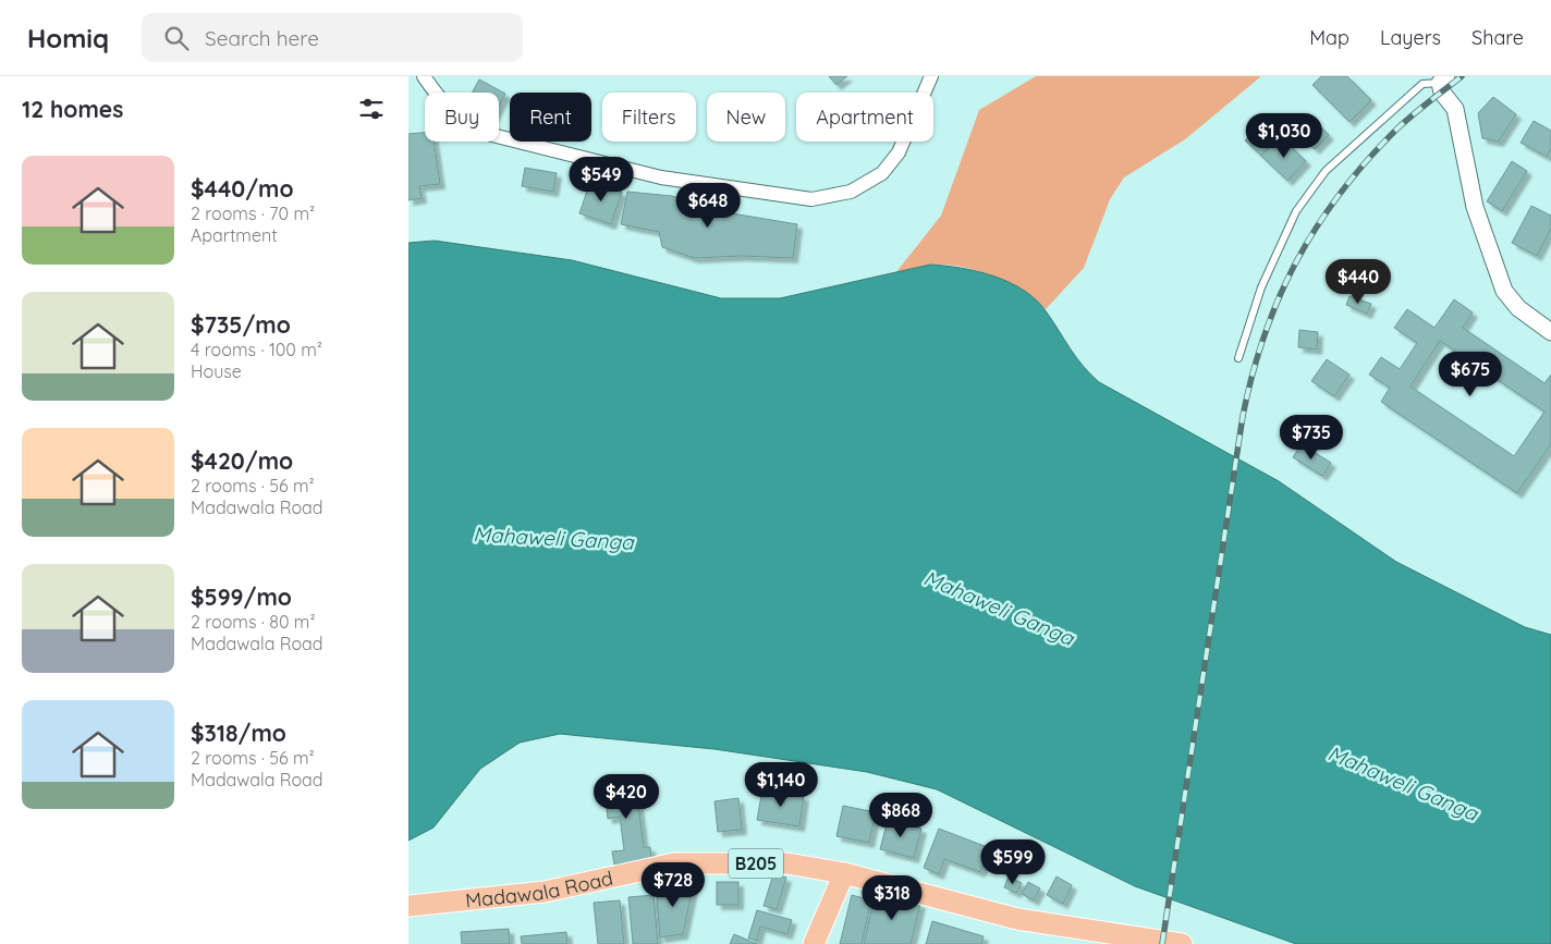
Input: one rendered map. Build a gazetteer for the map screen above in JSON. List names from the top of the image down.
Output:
{
  "streets": {
    "main road": ["B205", "Madawala Road"]
  },
  "water": ["Mahaweli Ganga"],
  "page": {
    "header": "Homiq",
    "search": "Search here",
    "nav": ["Map", "Layers", "Share"],
    "heading": "12 homes",
    "chip": [
      "Buy",
      "Rent",
      "Filters",
      "New",
      "Apartment"
    ],
    "price": [
      "$1,030",
      "$549",
      "$648",
      "$440",
      "$675",
      "$735",
      "$1,140",
      "$420",
      "$868",
      "$599",
      "$728",
      "$318"
    ],
    "list": [
      {
        "name": "$440/mo",
        "note": "2 rooms · 70 m² · Apartment"
      },
      {
        "name": "$735/mo",
        "note": "4 rooms · 100 m² · House"
      },
      {
        "name": "$420/mo",
        "note": "2 rooms · 56 m² · Madawala Road"
      },
      {
        "name": "$599/mo",
        "note": "2 rooms · 80 m² · Madawala Road"
      },
      {
        "name": "$318/mo",
        "note": "2 rooms · 56 m² · Madawala Road"
      }
    ]
  }
}
